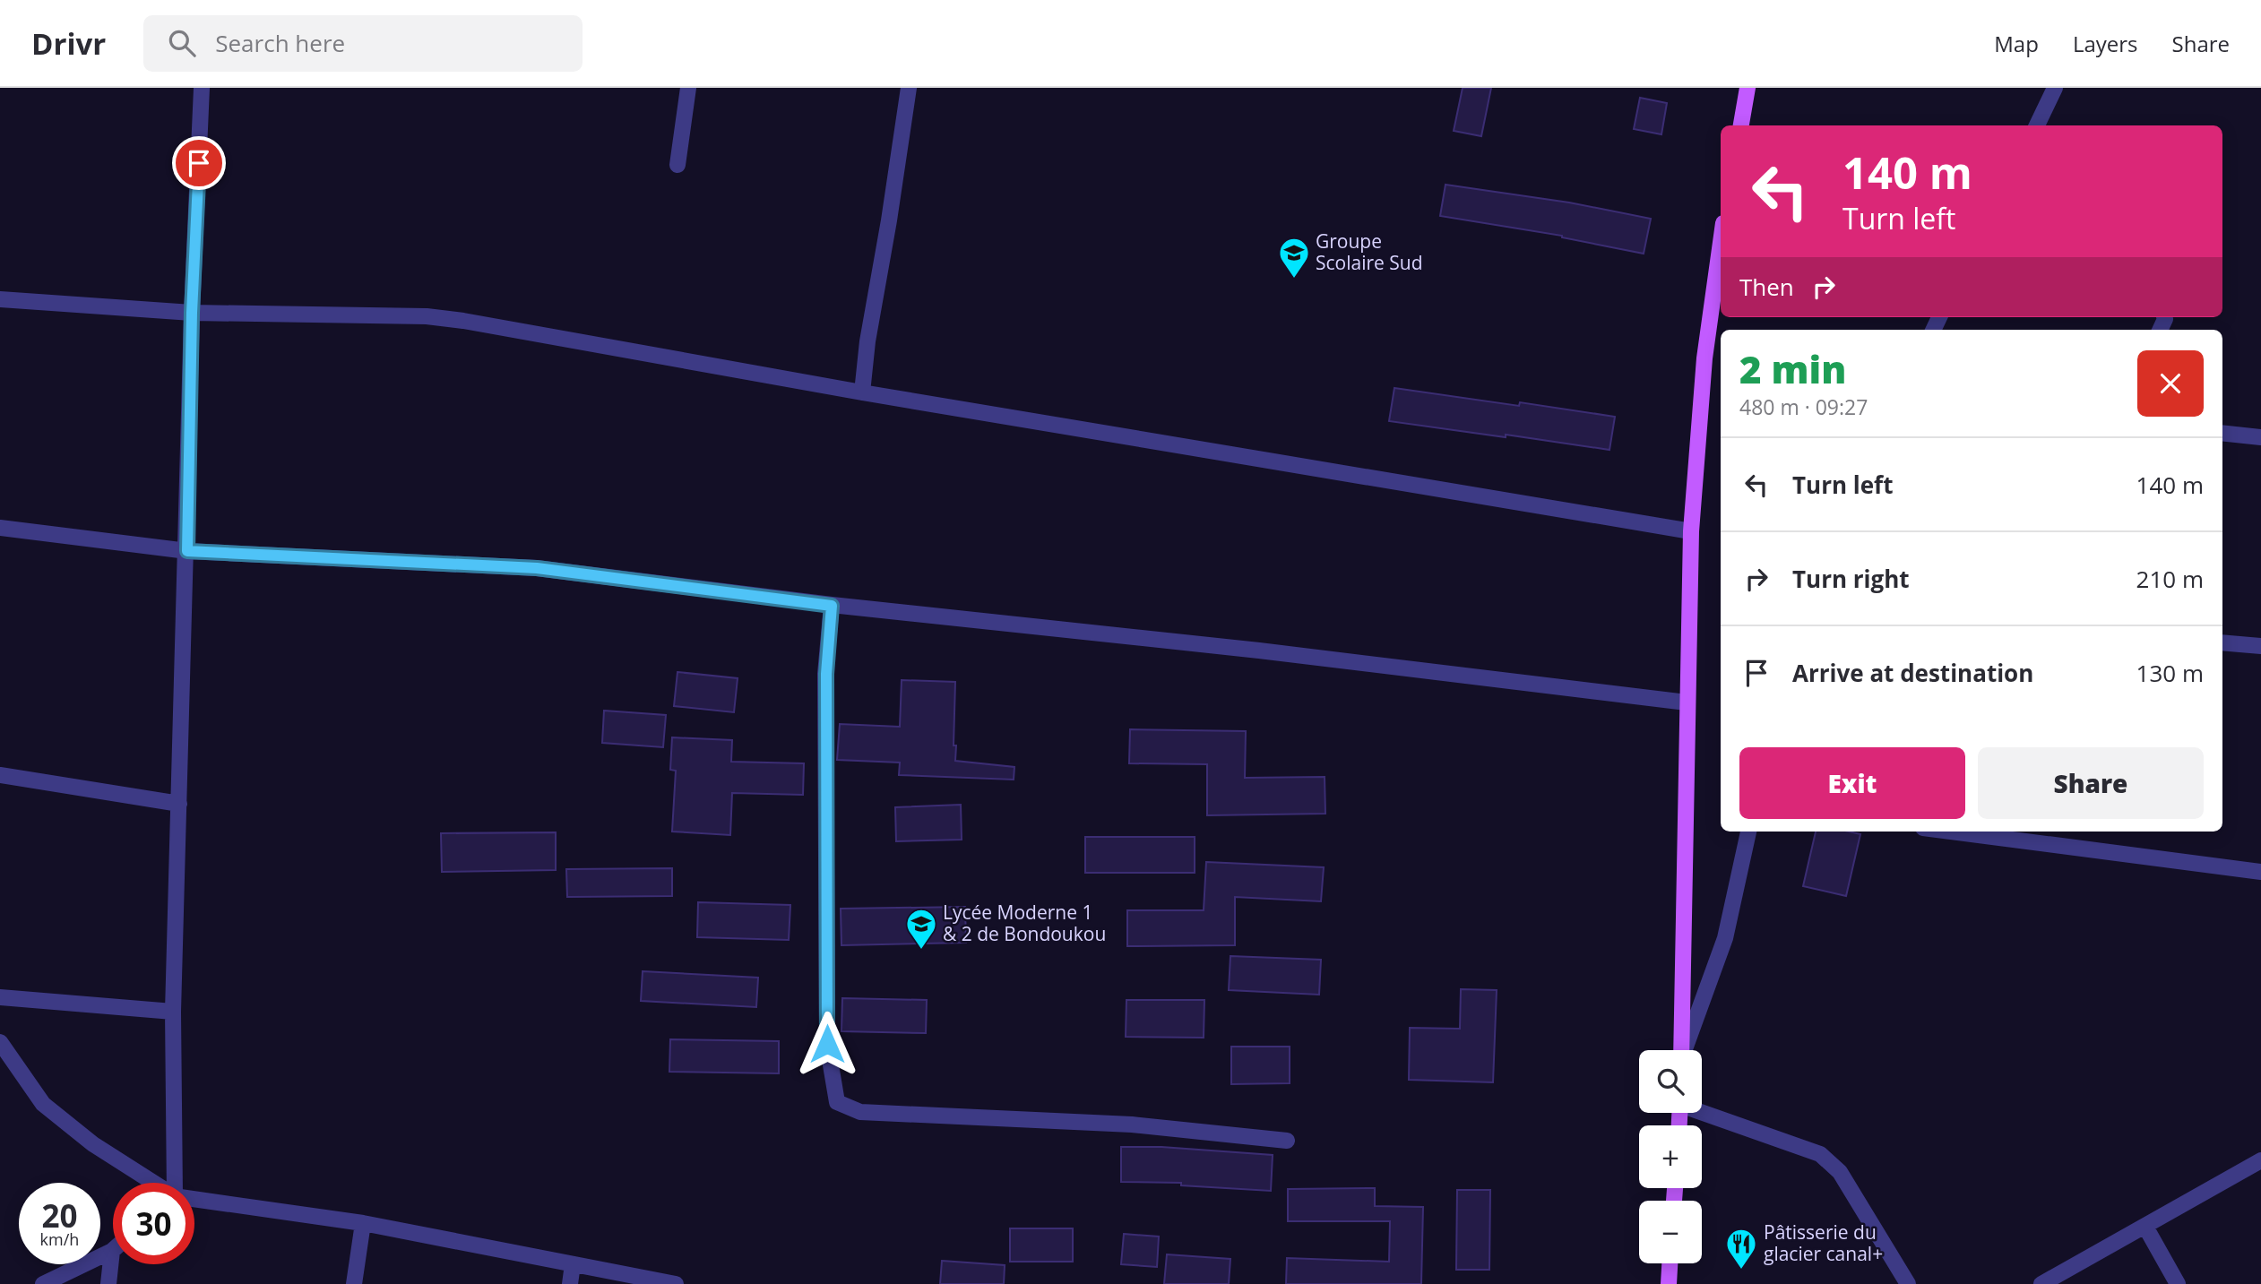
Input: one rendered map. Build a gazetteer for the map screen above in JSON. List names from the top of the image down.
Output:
{
  "places": {
    "school or university": ["Groupe Scolaire Sud", "Lycée Moderne 1 & 2 de Bondoukou"],
    "restaurant": ["Pâtisserie du glacier canal+"]
  },
  "page": {
    "header": "Drivr",
    "search": "Search here",
    "nav": ["Map", "Layers", "Share"],
    "turn": ["140 m", "Turn left"],
    "then": "Then",
    "heading": ["2 min", "480 m · 09:27"],
    "list": [
      {
        "name": "Turn left",
        "value": "140 m"
      },
      {
        "name": "Turn right",
        "value": "210 m"
      },
      {
        "name": "Arrive at destination",
        "value": "130 m"
      }
    ],
    "buttons": ["Exit", "Share"],
    "map_buttons": ["+", "−"],
    "speed": "20 km/h",
    "limit": "30"
  }
}
